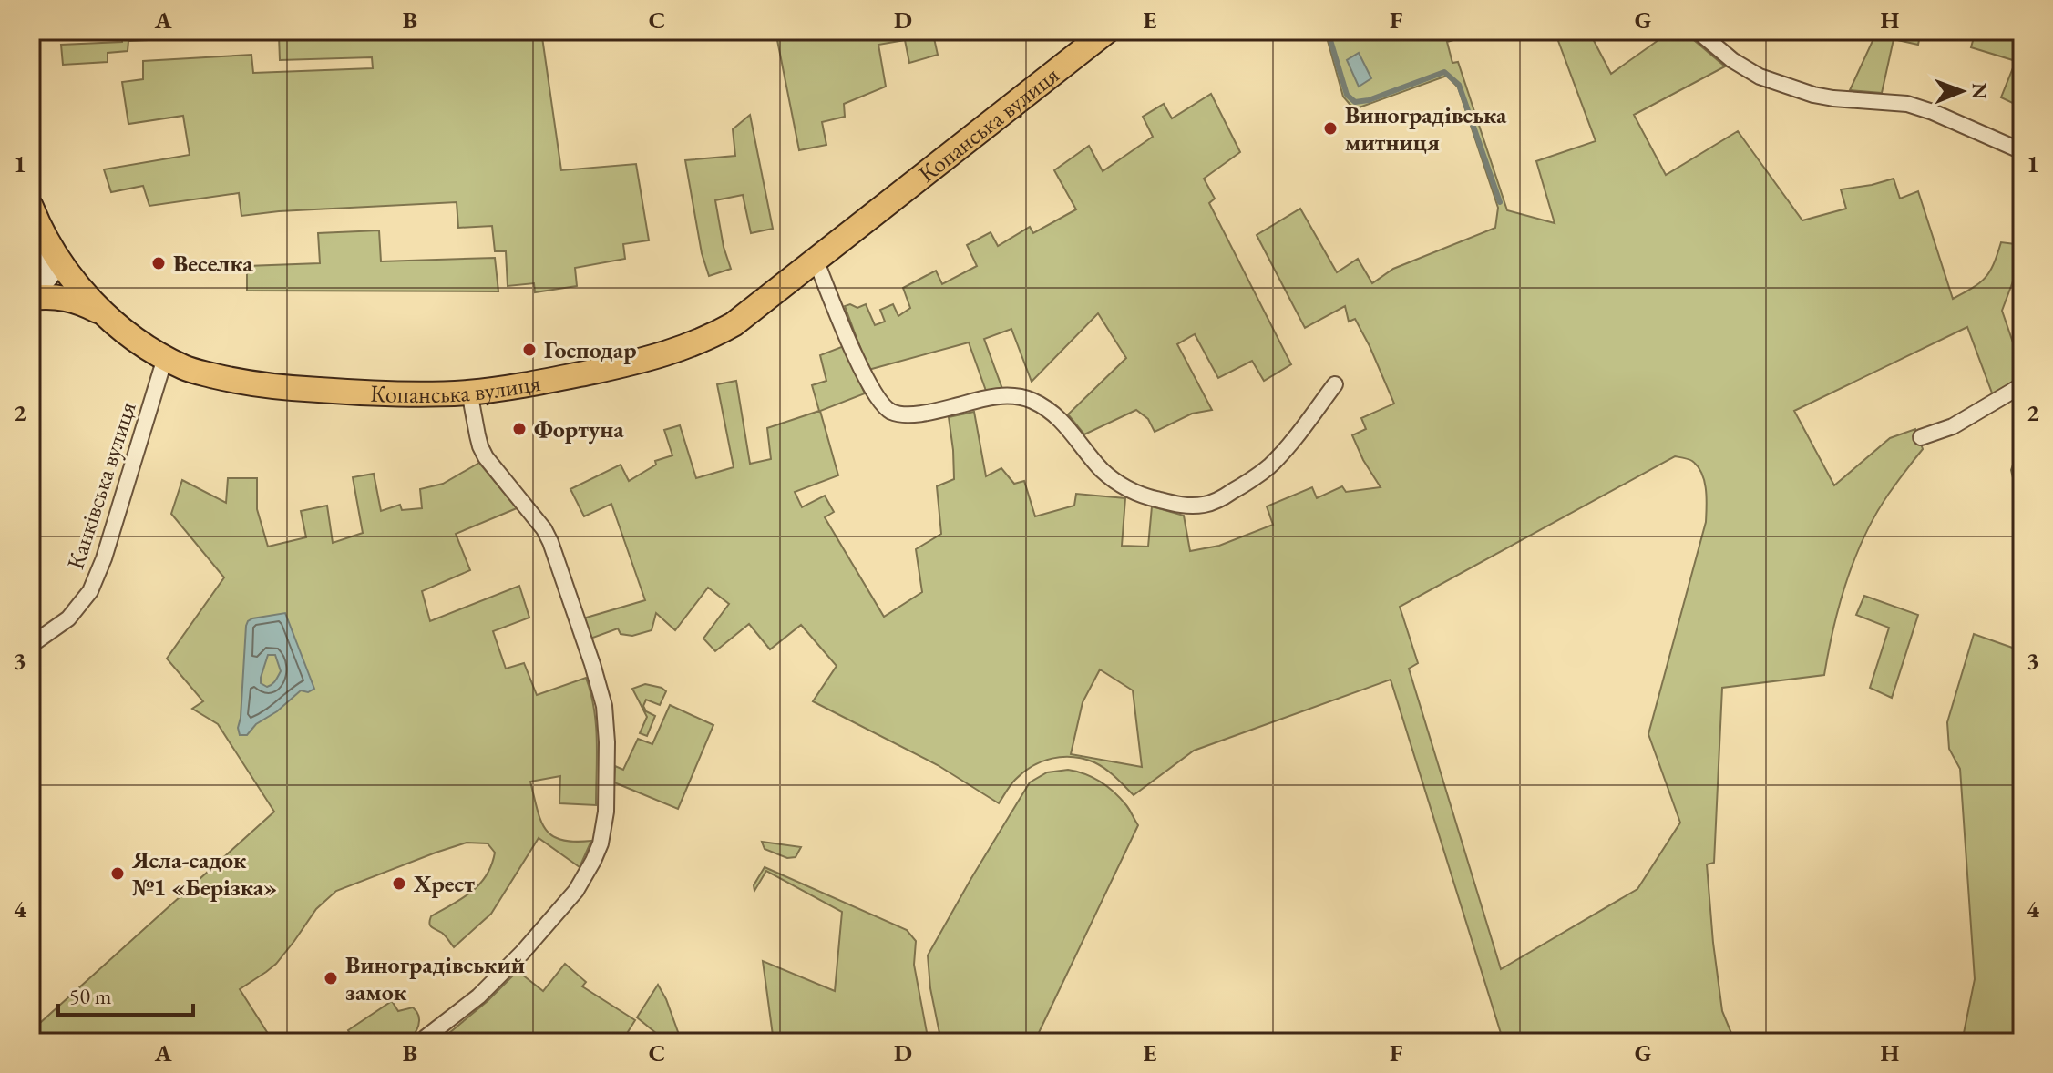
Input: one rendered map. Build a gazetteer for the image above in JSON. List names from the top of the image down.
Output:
{
  "streets": {
    "highway": ["Копанська вулиця"],
    "street": ["Канківська вулиця"]
  },
  "crossings": [
    ["Копанська вулиця", "Канківська вулиця"]
  ],
  "places": [
    "Виноградівська митниця",
    "Веселка",
    "Господар",
    "Фортуна",
    "Ясла-садок №1 «Берізка»",
    "Хрест",
    "Виноградівський замок"
  ],
  "scale_bar": "50 m",
  "north": "right",
  "grid": {
    "columns": [
      "A",
      "B",
      "C",
      "D",
      "E",
      "F",
      "G",
      "H"
    ],
    "rows": [
      "1",
      "2",
      "3",
      "4"
    ]
  }
}
